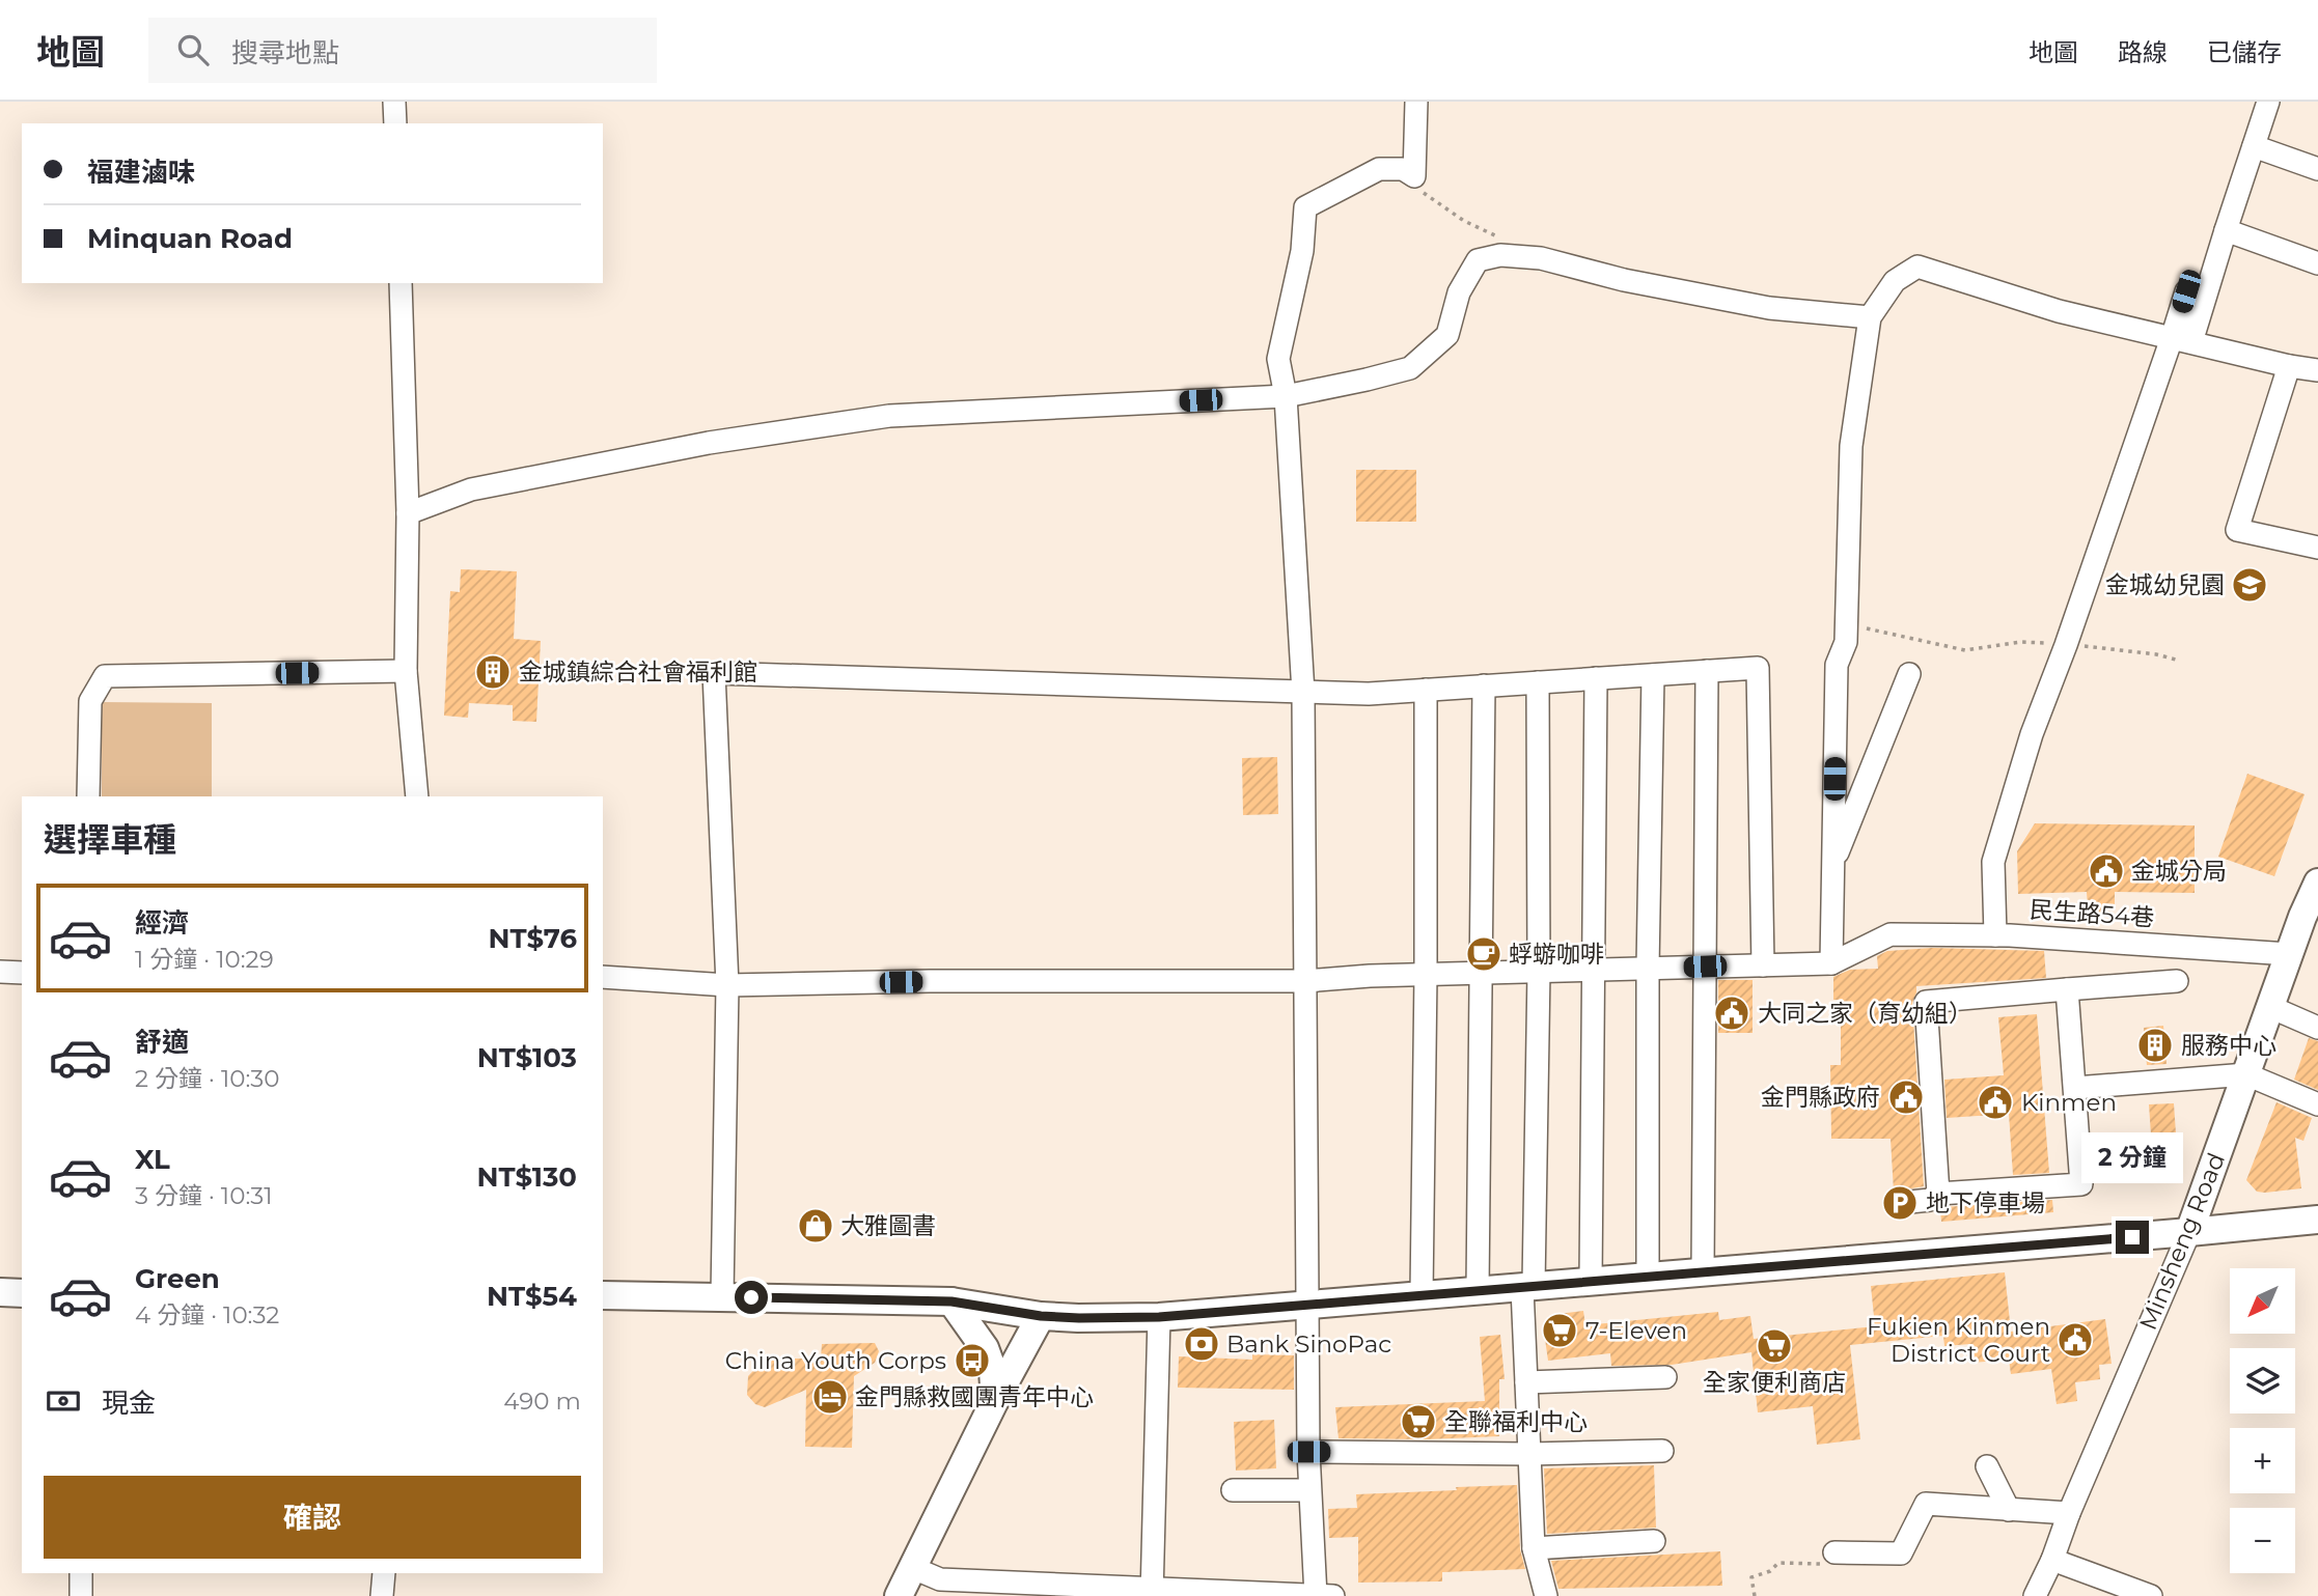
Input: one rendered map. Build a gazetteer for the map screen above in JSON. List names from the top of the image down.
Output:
{
  "streets": {
    "main road": ["Minsheng Road"],
    "street": ["民生路54巷"]
  },
  "crossings": [
    ["民生路54巷", "Minsheng Road"]
  ],
  "places": {
    "school or university": ["金城幼兒園"],
    "building": ["金城鎮綜合社會福利館", "服務中心"],
    "public building": [
      "金城分局",
      "大同之家（育幼組）",
      "金門縣政府",
      "Kinmen",
      "Fukien Kinmen District Court"
    ],
    "cafe": ["蜉蝣咖啡"],
    "parking": ["地下停車場"],
    "shop": ["大雅圖書"],
    "supermarket": ["7-Eleven", "全家便利商店", "全聯福利中心"],
    "bank": ["Bank SinoPac"],
    "bus stop": ["China Youth Corps"],
    "hotel": ["金門縣救國團青年中心"]
  },
  "north": "bottom left",
  "page": {
    "header": "地圖",
    "search": "搜尋地點",
    "nav": ["地圖", "路線", "已儲存"],
    "banner": ["福建滷味", "Minquan Road"],
    "heading": "選擇車種",
    "list": [
      {
        "name": "經濟",
        "note": "1 分鐘 · 10:29",
        "value": "NT$76"
      },
      {
        "name": "舒適",
        "note": "2 分鐘 · 10:30",
        "value": "NT$103"
      },
      {
        "name": "XL",
        "note": "3 分鐘 · 10:31",
        "value": "NT$130"
      },
      {
        "name": "Green",
        "note": "4 分鐘 · 10:32",
        "value": "NT$54"
      }
    ],
    "bubble": "2 分鐘",
    "map_buttons": ["+", "−"],
    "pay": ["現金", "490 m"],
    "buttons": "確認"
  }
}
